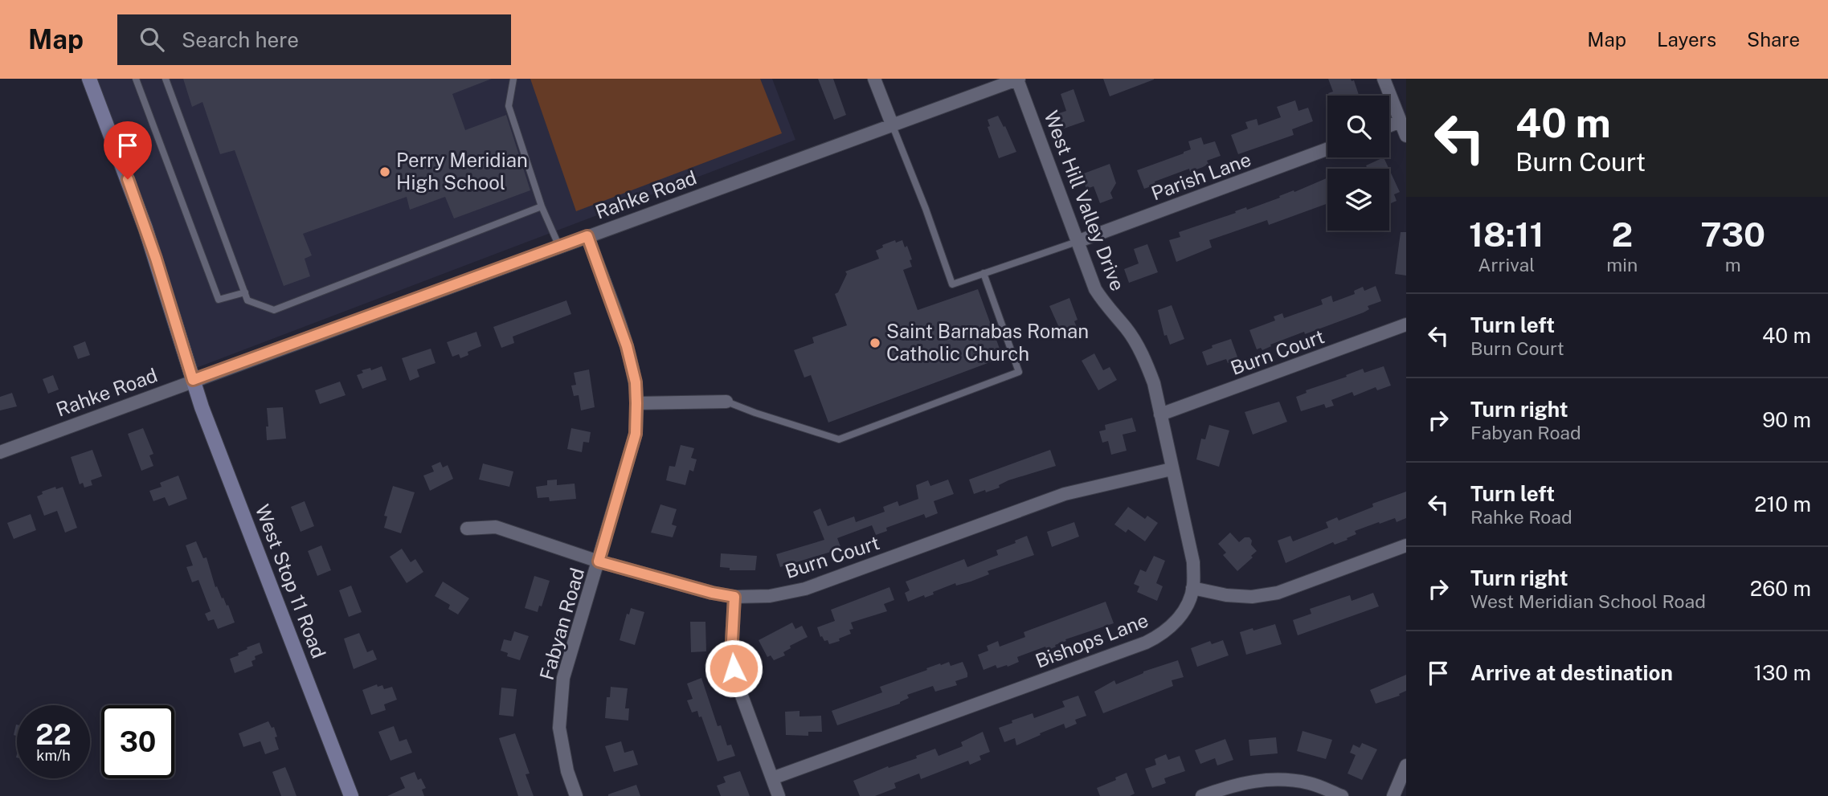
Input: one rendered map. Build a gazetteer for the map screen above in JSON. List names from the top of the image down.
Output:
{
  "streets": {
    "main road": ["West Stop 11 Road"],
    "street": [
      "Parish Lane",
      "Rahke Road",
      "West Hill Valley Drive",
      "Burn Court",
      "Fabyan Road",
      "Bishops Lane"
    ]
  },
  "crossings": [
    ["Parish Lane", "West Hill Valley Drive"],
    ["Rahke Road", "West Hill Valley Drive"],
    ["Rahke Road", "West Stop 11 Road"],
    ["Rahke Road", "Fabyan Road"],
    ["West Hill Valley Drive", "Burn Court"],
    ["West Hill Valley Drive", "Bishops Lane"],
    ["Burn Court", "Fabyan Road"]
  ],
  "places": ["Perry Meridian High School", "Saint Barnabas Roman Catholic Church"],
  "page": {
    "header": "Map",
    "search": "Search here",
    "nav": ["Map", "Layers", "Share"],
    "turn": ["40 m", "Burn Court"],
    "eta": [
      "18:11",
      "Arrival",
      "2",
      "min",
      "730",
      "m"
    ],
    "list": [
      {
        "name": "Turn left",
        "note": "Burn Court",
        "value": "40 m"
      },
      {
        "name": "Turn right",
        "note": "Fabyan Road",
        "value": "90 m"
      },
      {
        "name": "Turn left",
        "note": "Rahke Road",
        "value": "210 m"
      },
      {
        "name": "Turn right",
        "note": "West Meridian School Road",
        "value": "260 m"
      },
      {
        "name": "Arrive at destination",
        "value": "130 m"
      }
    ],
    "speed": "22 km/h",
    "limit": "30"
  }
}
